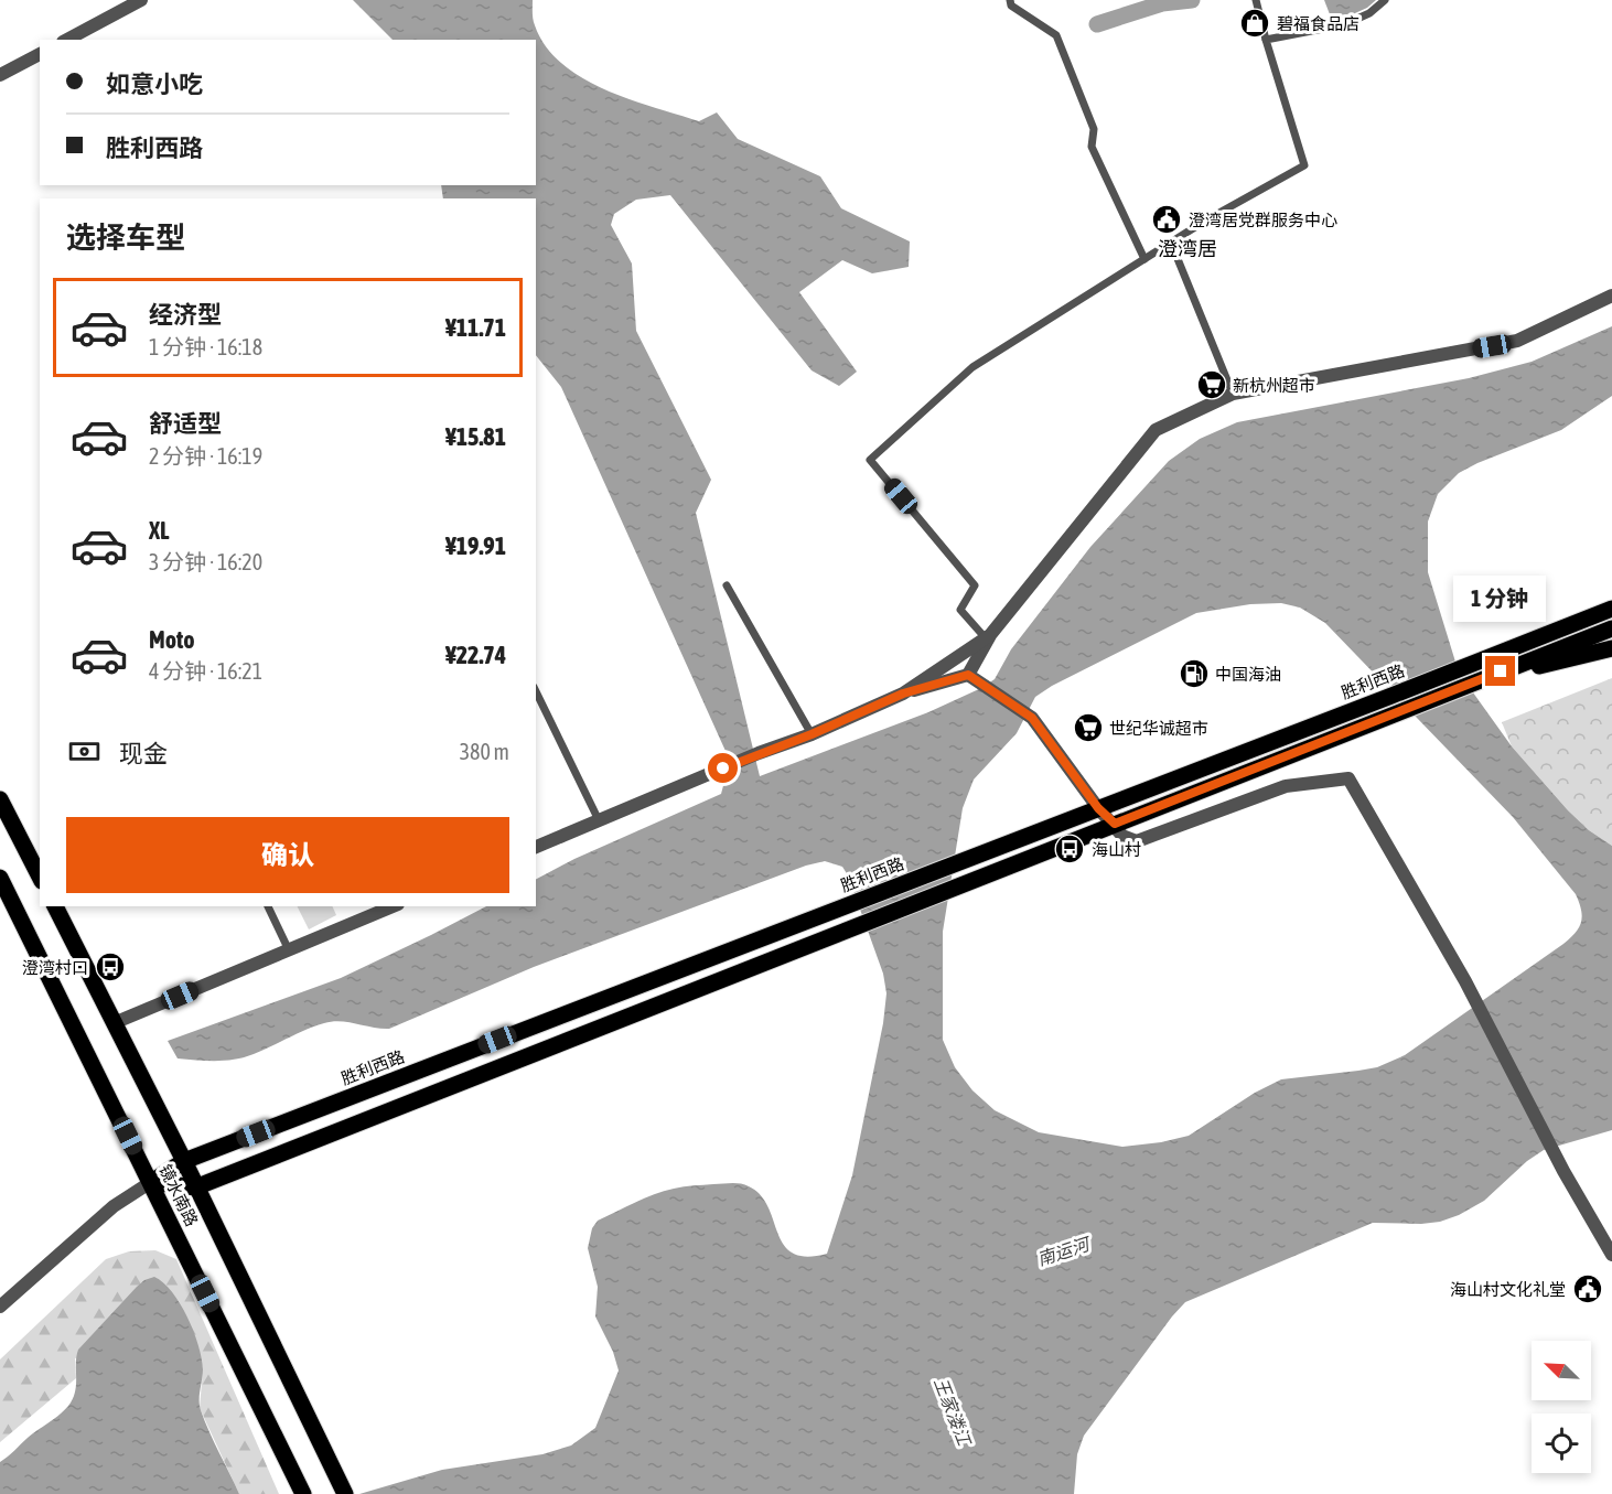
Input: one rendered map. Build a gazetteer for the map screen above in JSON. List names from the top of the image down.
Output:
{
  "streets": {
    "main road": ["胜利西路", "镜水南路"]
  },
  "crossings": [
    ["胜利西路", "镜水南路"]
  ],
  "districts": ["澄湾居"],
  "water": ["南运河", "王家溇江"],
  "places": {
    "shop": ["碧福食品店"],
    "public building": ["澄湾居党群服务中心", "海山村文化礼堂"],
    "supermarket": ["新杭州超市", "世纪华诚超市"],
    "fuel station": ["中国海油"],
    "bus stop": ["海山村", "澄湾村口"]
  },
  "north": "top left",
  "page": {
    "banner": ["如意小吃", "胜利西路"],
    "heading": "选择车型",
    "list": [
      {
        "name": "经济型",
        "note": "1 分钟 · 16:18",
        "value": "¥11.71"
      },
      {
        "name": "舒适型",
        "note": "2 分钟 · 16:19",
        "value": "¥15.81"
      },
      {
        "name": "XL",
        "note": "3 分钟 · 16:20",
        "value": "¥19.91"
      },
      {
        "name": "Moto",
        "note": "4 分钟 · 16:21",
        "value": "¥22.74"
      }
    ],
    "bubble": "1 分钟",
    "pay": ["现金", "380 m"],
    "buttons": "确认"
  }
}
